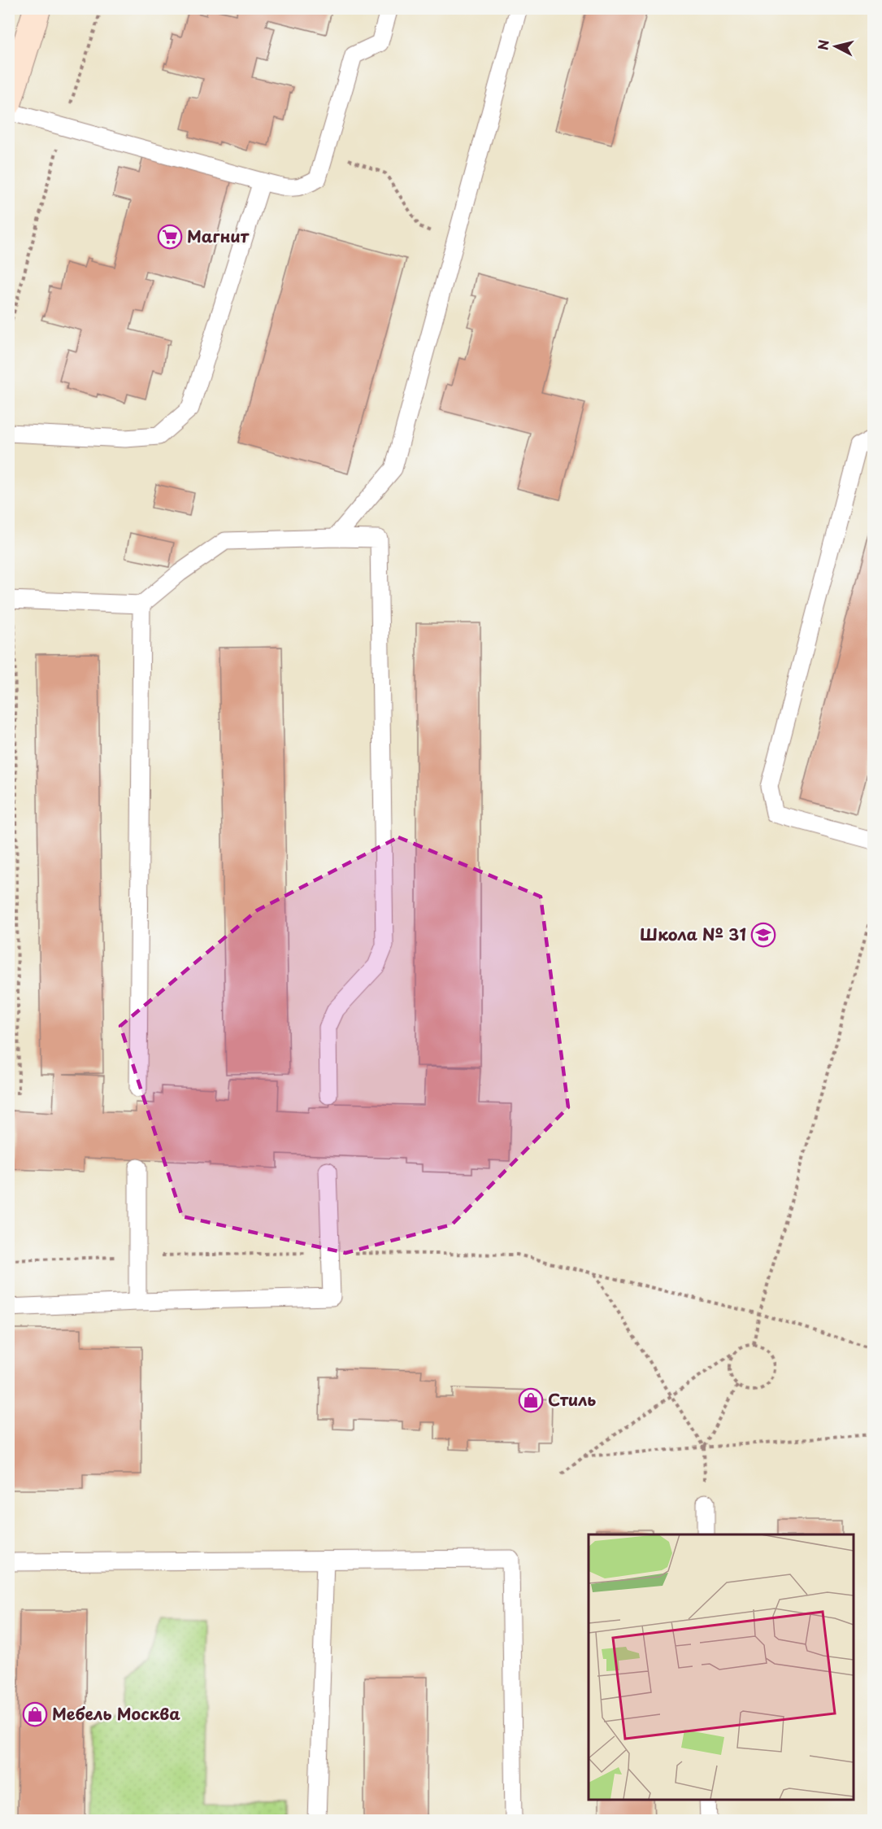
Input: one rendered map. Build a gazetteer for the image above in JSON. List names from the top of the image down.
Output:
{
  "places": {
    "supermarket": ["Магнит"],
    "school or university": ["Школа № 31"],
    "shop": ["Стиль", "Мебель Москва"]
  },
  "north": "left"
}
